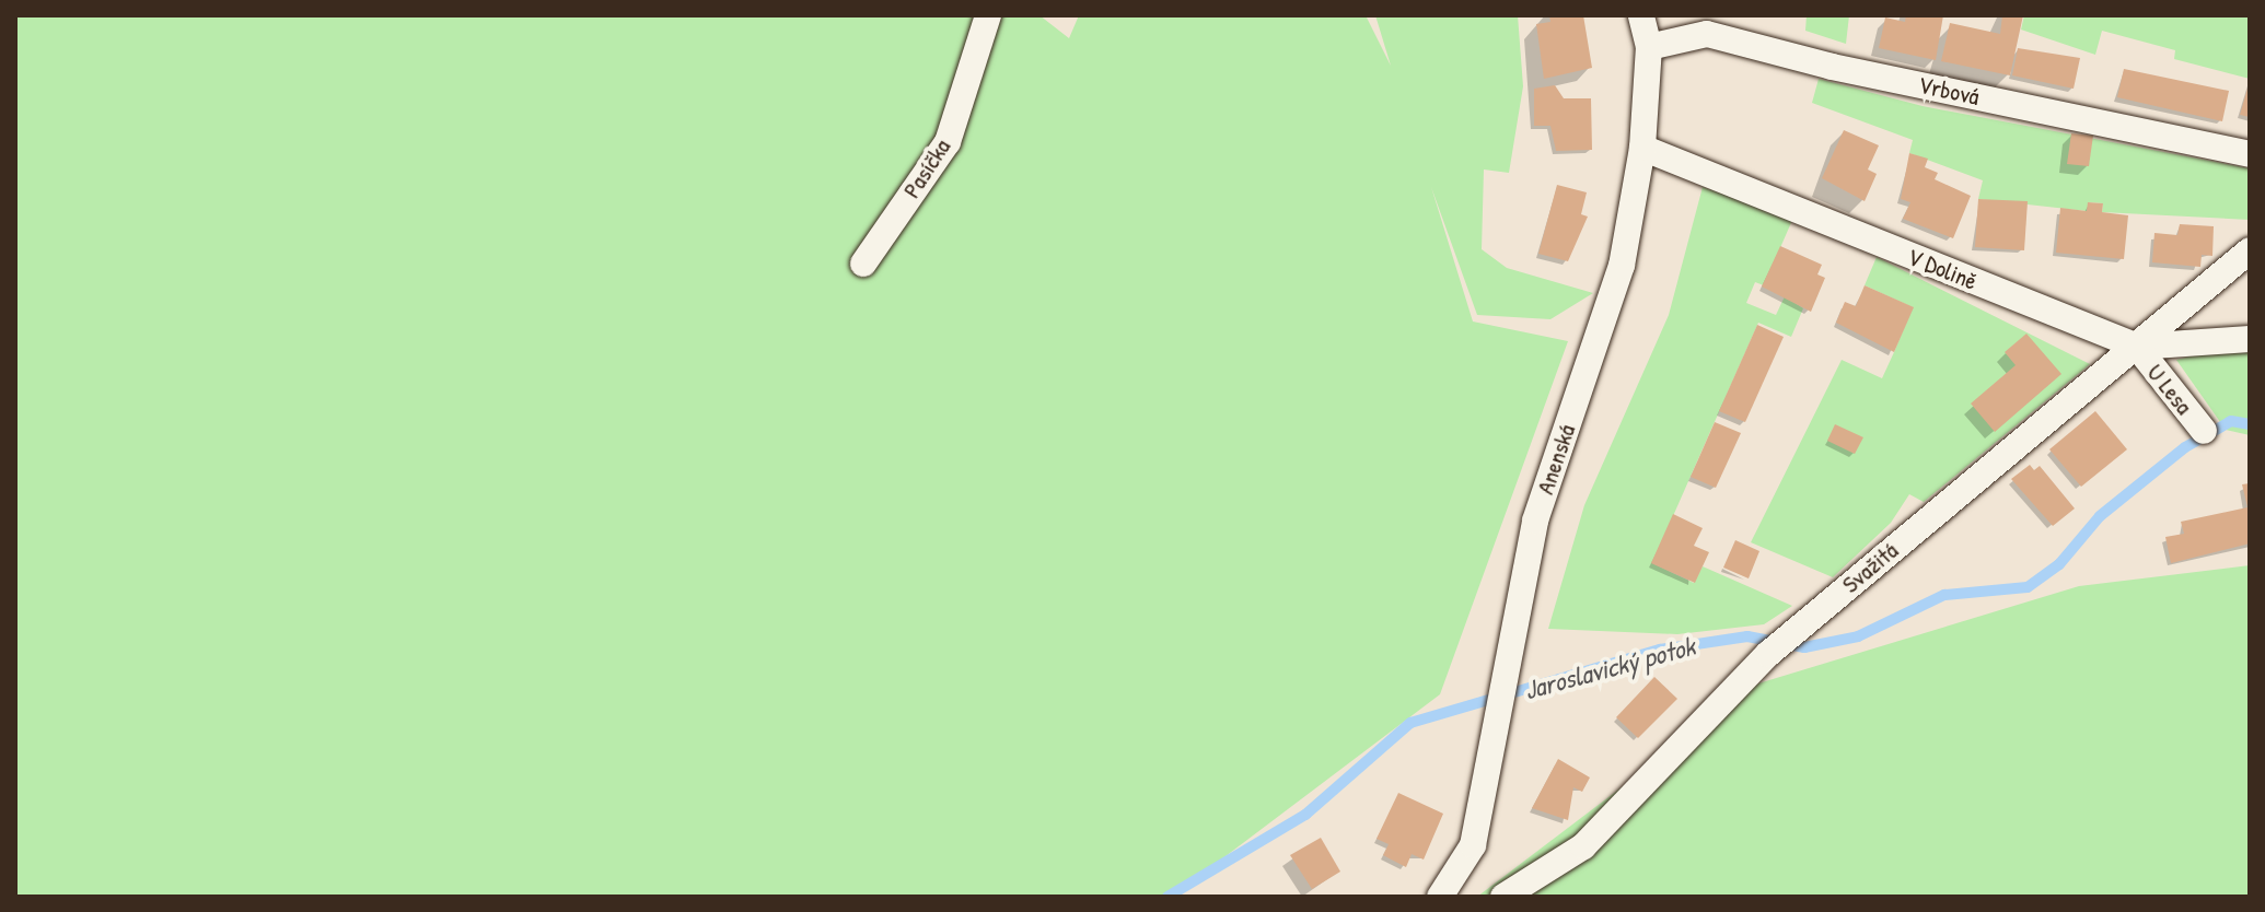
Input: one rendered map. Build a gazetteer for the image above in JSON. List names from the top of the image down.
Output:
{
  "streets": {
    "street": [
      "Vrbová",
      "Pasíčka",
      "V Dolině",
      "U Lesa",
      "Anenská",
      "Svažitá"
    ]
  },
  "crossings": [
    ["Vrbová", "Anenská"],
    ["V Dolině", "U Lesa"],
    ["V Dolině", "Anenská"],
    ["V Dolině", "Svažitá"],
    ["U Lesa", "Svažitá"]
  ],
  "water": ["Jaroslavický potok"]
}
